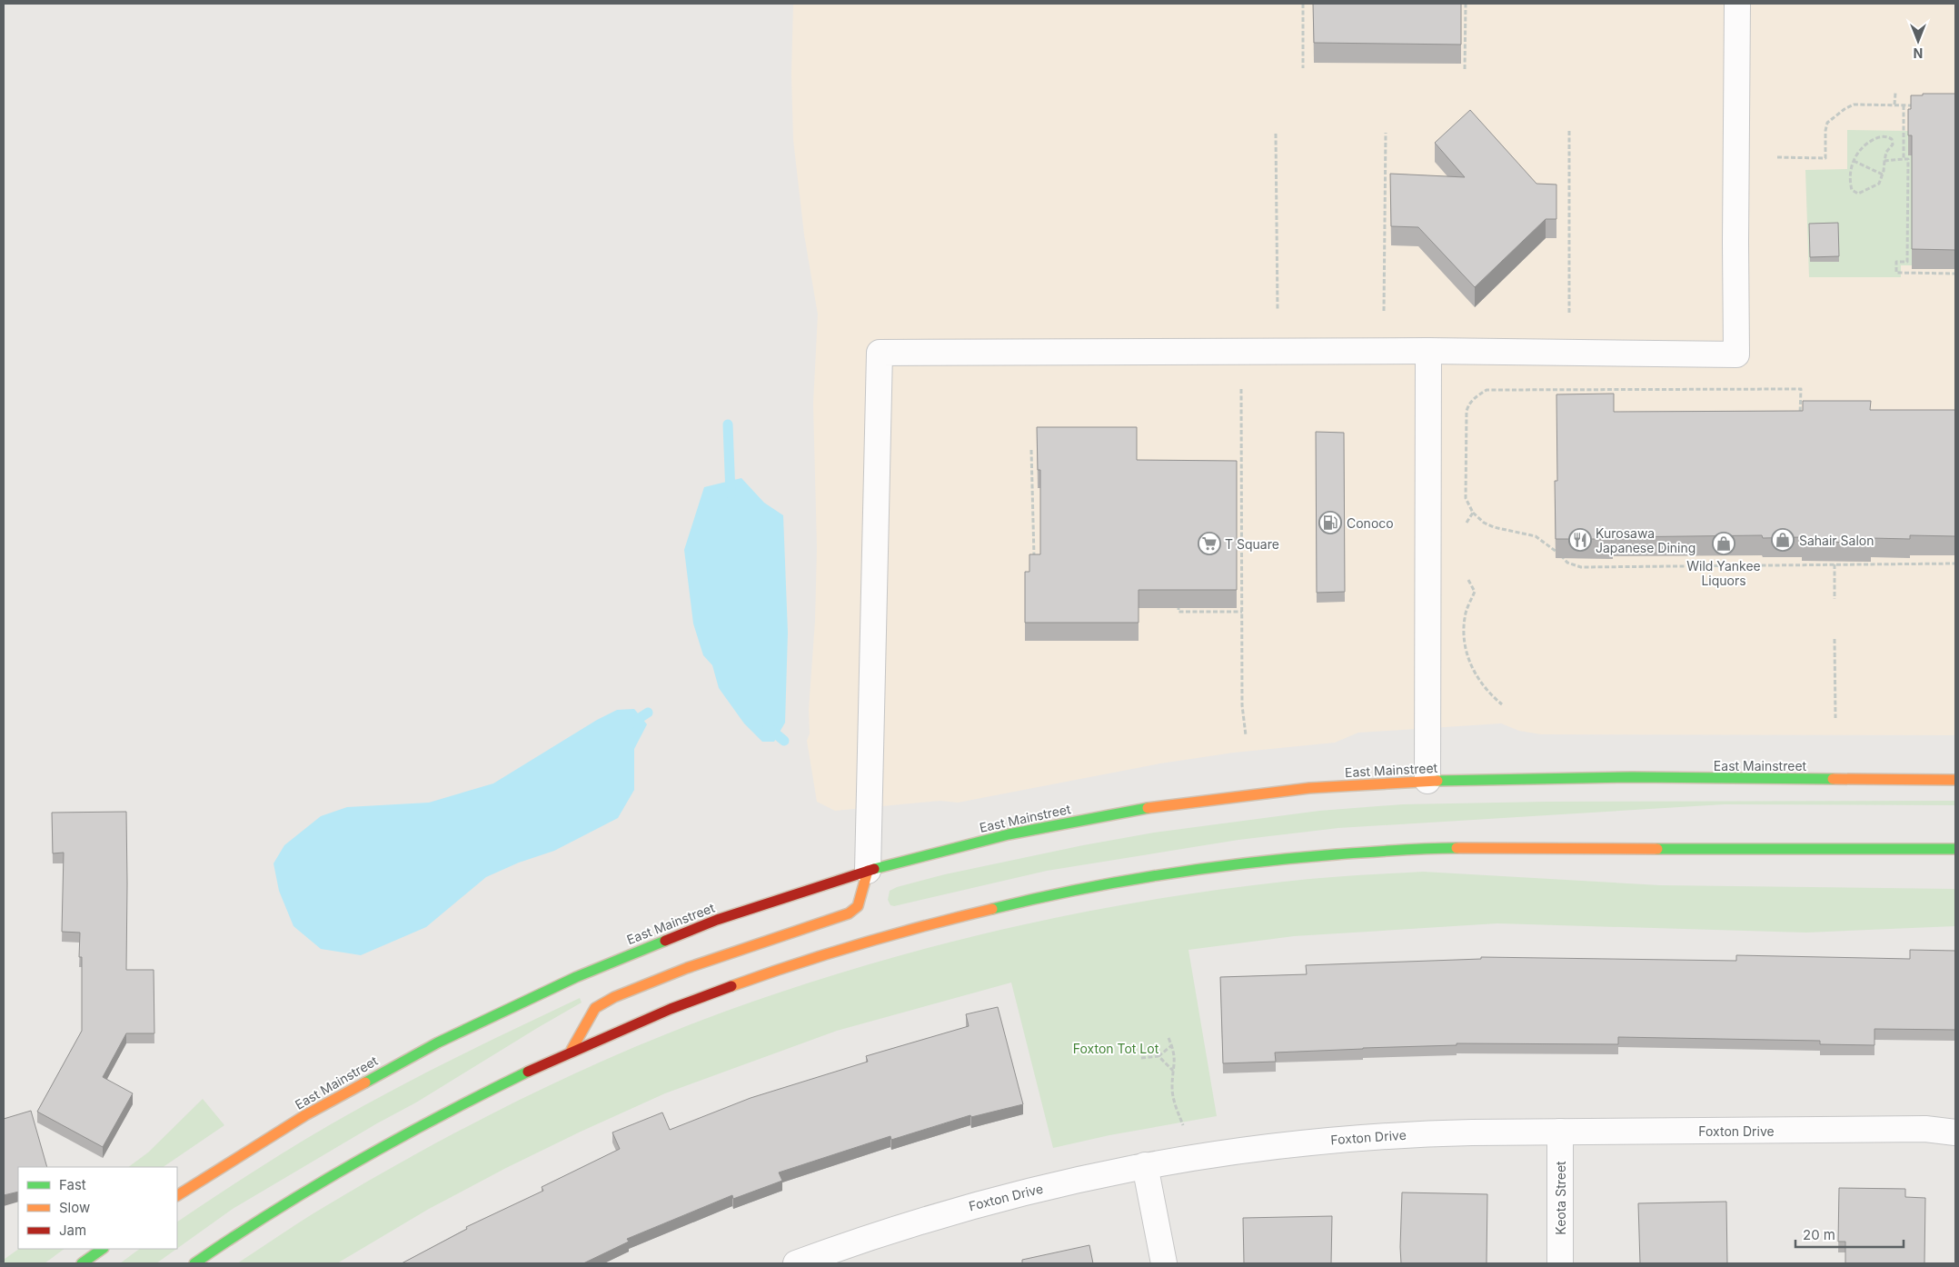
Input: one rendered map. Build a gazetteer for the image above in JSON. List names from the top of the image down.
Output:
{
  "streets": {
    "main road": ["East Mainstreet"],
    "street": ["Foxton Drive", "Keota Street"]
  },
  "crossings": [
    ["Foxton Drive", "Keota Street"]
  ],
  "parks": ["Foxton Tot Lot"],
  "places": {
    "fuel station": ["Conoco"],
    "restaurant": ["Kurosawa Japanese Dining"],
    "shop": ["Sahair Salon", "Wild Yankee Liquors"],
    "supermarket": ["T Square"]
  },
  "legend": ["Fast", "Slow", "Jam"],
  "scale_bar": "20 m",
  "north": "bottom"
}
